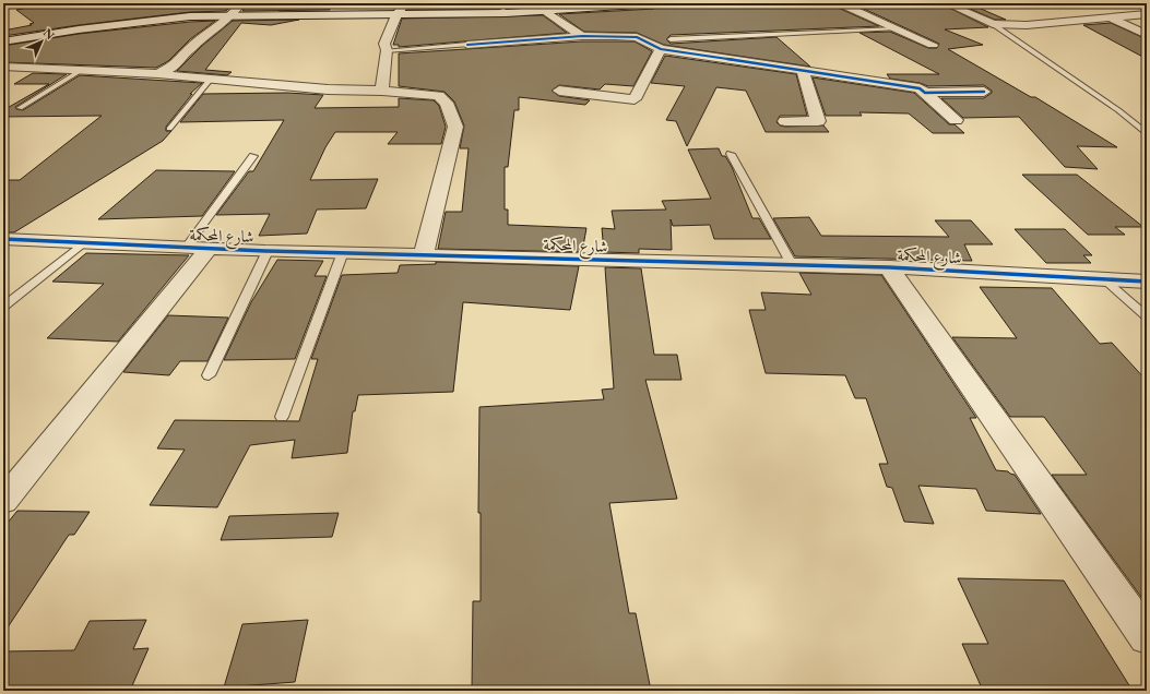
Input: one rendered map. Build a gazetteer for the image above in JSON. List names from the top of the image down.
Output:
{
  "streets": {
    "street": ["شارع المحكمة"]
  },
  "north": "top right"
}
